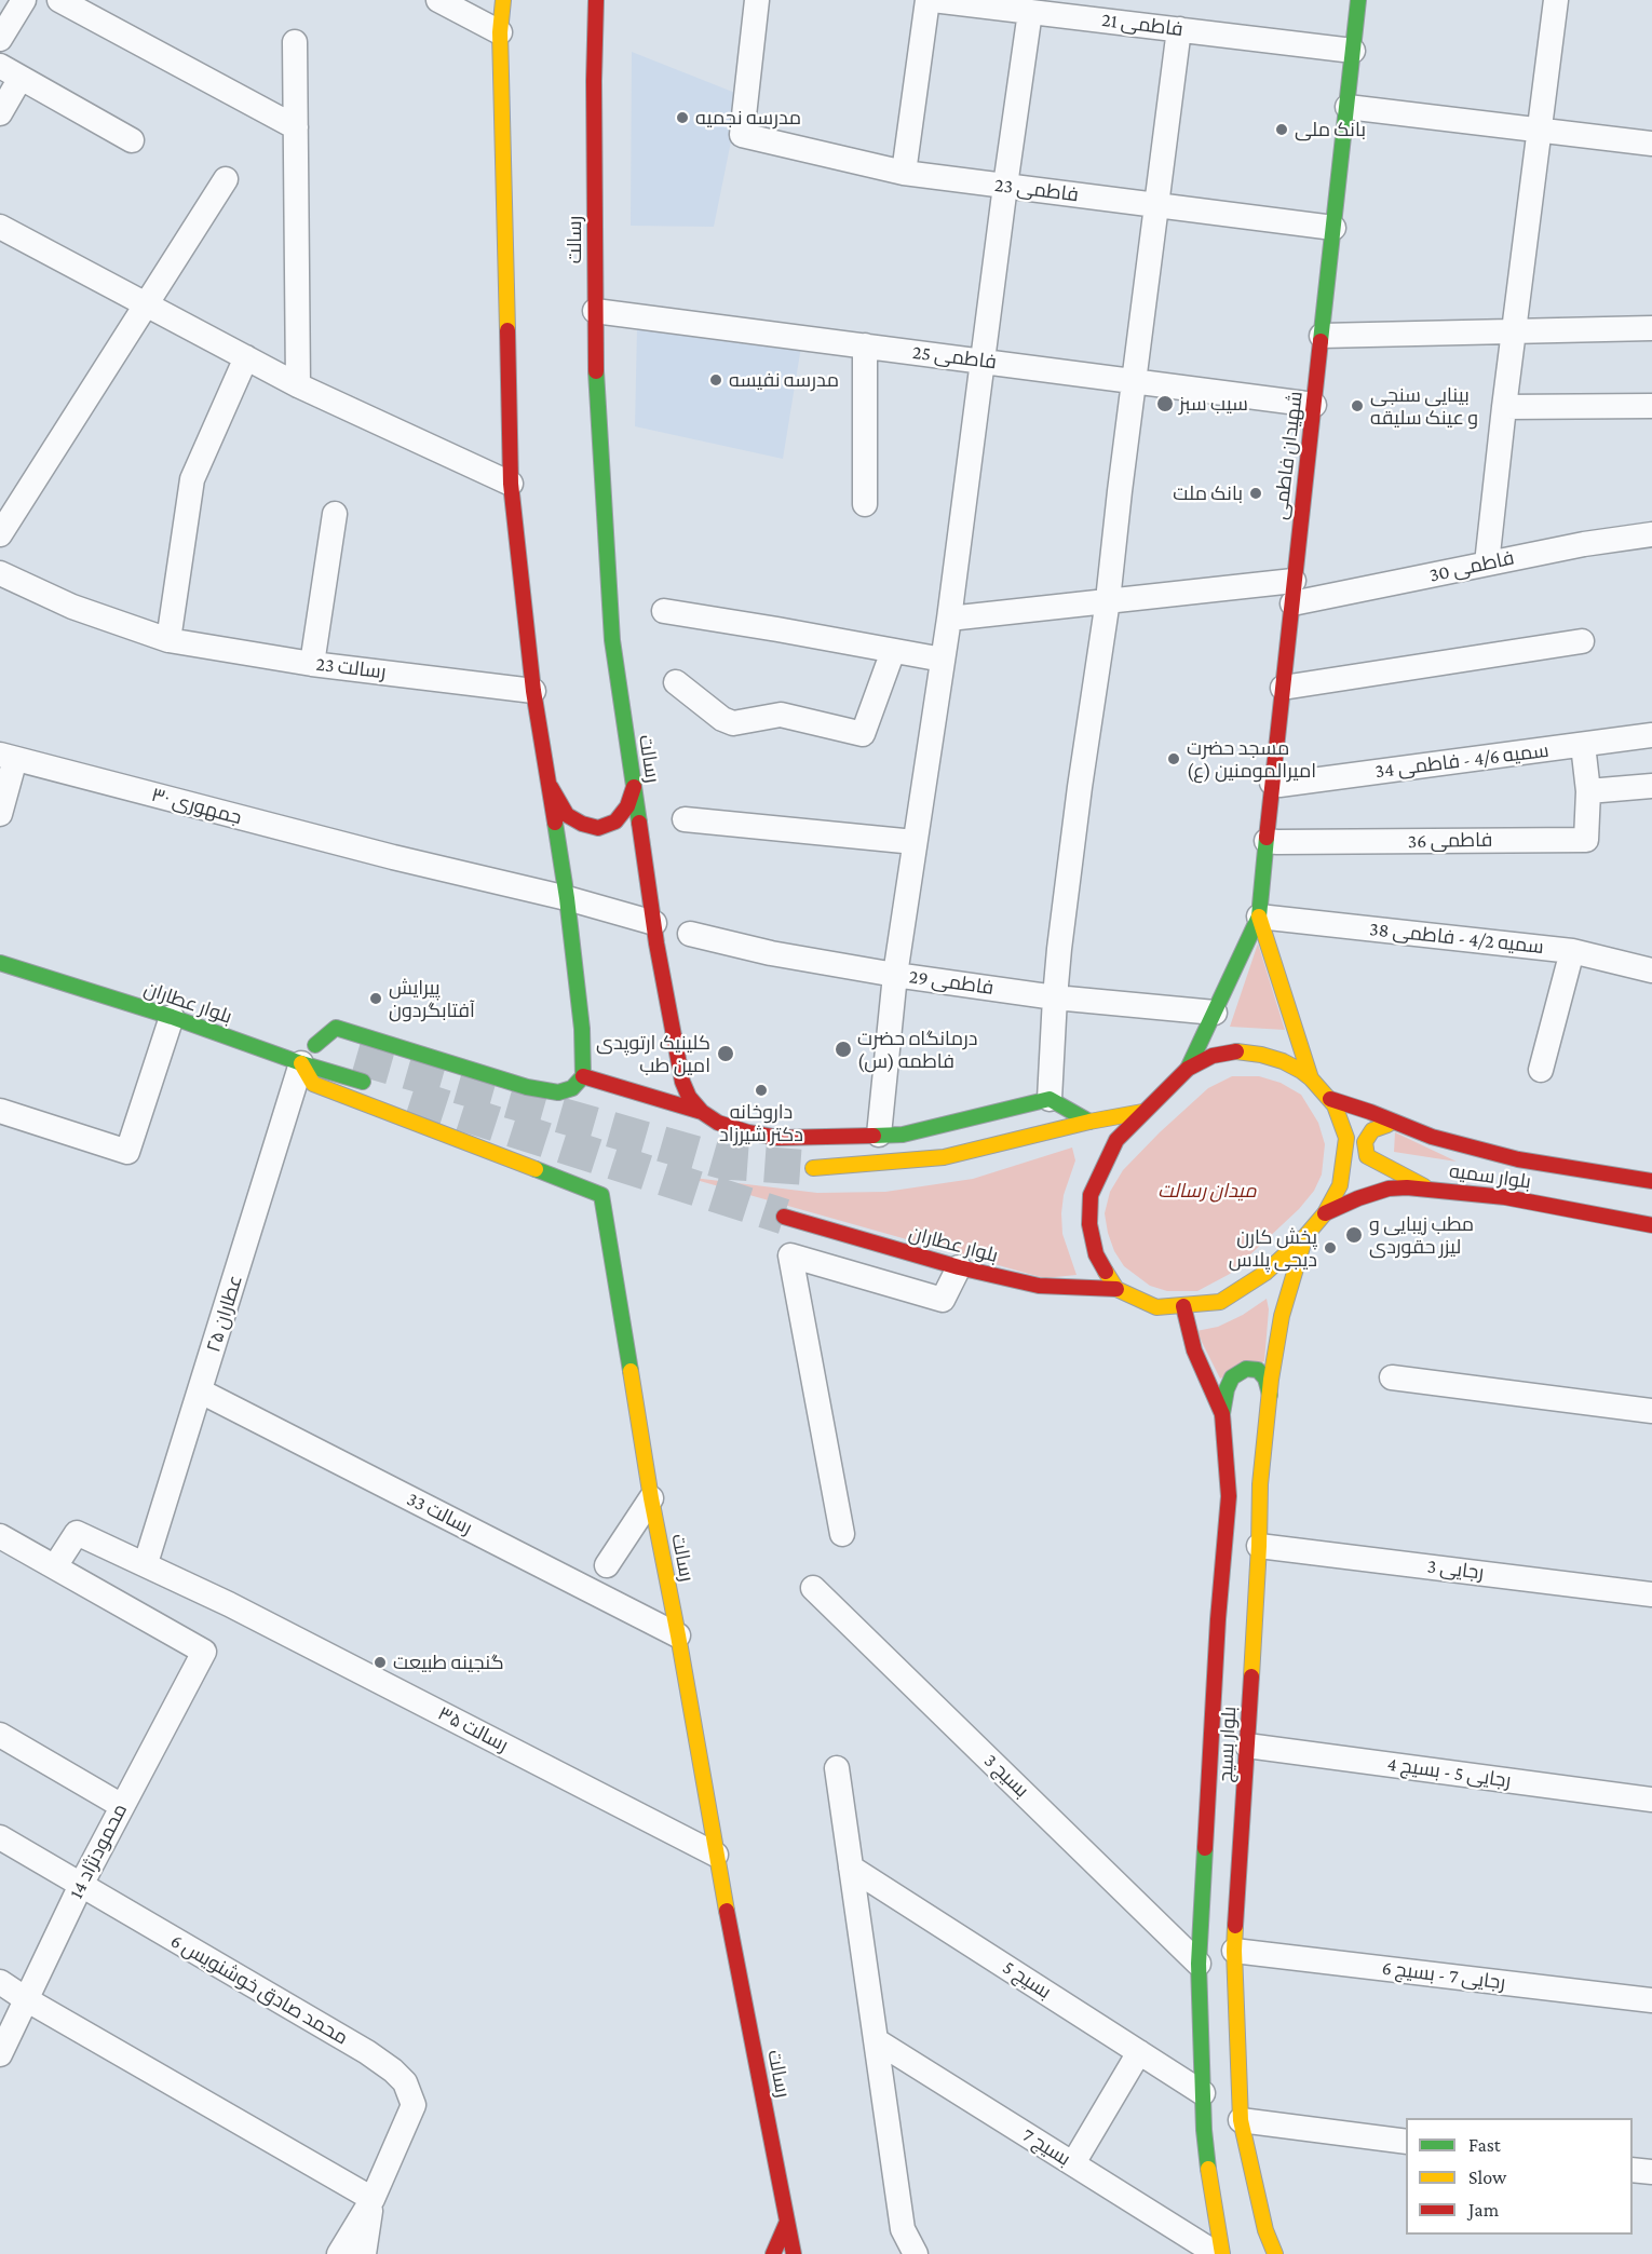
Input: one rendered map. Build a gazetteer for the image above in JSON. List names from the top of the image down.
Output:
{
  "streets": {
    "main road": [
      "رسالت",
      "شهیدان فاطمی",
      "بلوار عطاران",
      "بلوار سمیه",
      "بلوار بسیج"
    ],
    "street": [
      "فاطمی 21",
      "فاطمی 23",
      "فاطمی 25",
      "فاطمی 30",
      "رسالت 23",
      "سمیه 4/6 - فاطمی 34",
      "جمهوری ۳۰",
      "فاطمی 36",
      "سمیه 4/2 - فاطمی 38",
      "فاطمی 29",
      "عطاران ۲۵",
      "رسالت 33",
      "رجایی 3",
      "رسالت ۳۵",
      "رجایی 5 - بسیج 4",
      "بسیج 3",
      "محمودنژاد 14",
      "رجایی 7 - بسیج 6",
      "بسیج 5",
      "محمد صادق خوشنویس 6",
      "بسیج 7"
    ]
  },
  "crossings": [
    ["فاطمی 21", "شهیدان فاطمی"],
    ["فاطمی 23", "شهیدان فاطمی"],
    ["رسالت", "فاطمی 25"],
    ["رسالت", "جمهوری ۳۰"],
    ["رسالت", "بلوار عطاران"],
    ["رسالت", "عطاران ۲۵"],
    ["رسالت", "رسالت 33"],
    ["رسالت", "رسالت ۳۵"],
    ["فاطمی 25", "شهیدان فاطمی"],
    ["شهیدان فاطمی", "فاطمی 30"],
    ["شهیدان فاطمی", "سمیه 4/6 - فاطمی 34"],
    ["شهیدان فاطمی", "فاطمی 36"],
    ["شهیدان فاطمی", "سمیه 4/2 - فاطمی 38"],
    ["بلوار عطاران", "عطاران ۲۵"],
    ["عطاران ۲۵", "رسالت 33"],
    ["عطاران ۲۵", "رسالت ۳۵"],
    ["رجایی 3", "بلوار بسیج"],
    ["رسالت ۳۵", "محمودنژاد 14"],
    ["بلوار بسیج", "رجایی 5 - بسیج 4"],
    ["بلوار بسیج", "بسیج 3"],
    ["بلوار بسیج", "رجایی 7 - بسیج 6"],
    ["بلوار بسیج", "بسیج 5"],
    ["محمودنژاد 14", "محمد صادق خوشنویس 6"]
  ],
  "parks": ["میدان رسالت"],
  "places": [
    "مدرسه نجمیه",
    "بانک ملی",
    "مدرسه نفیسه",
    "سیب سبز",
    "بینایی سنجی و عینک سلیقه",
    "بانک ملت",
    "مسجد حضرت امیرالمومنین (ع)",
    "پیرایش آفتابگردون",
    "درمانگاه حضرت فاطمه (س)",
    "کلینیک ارتوپدی امین طب",
    "داروخانه دکتر شیرزاد",
    "مطب زیبایی و لیزر حقوردی",
    "پخش کارن دیجی پلاس",
    "گنجینه طبیعت"
  ],
  "legend": ["Fast", "Slow", "Jam"]
}
